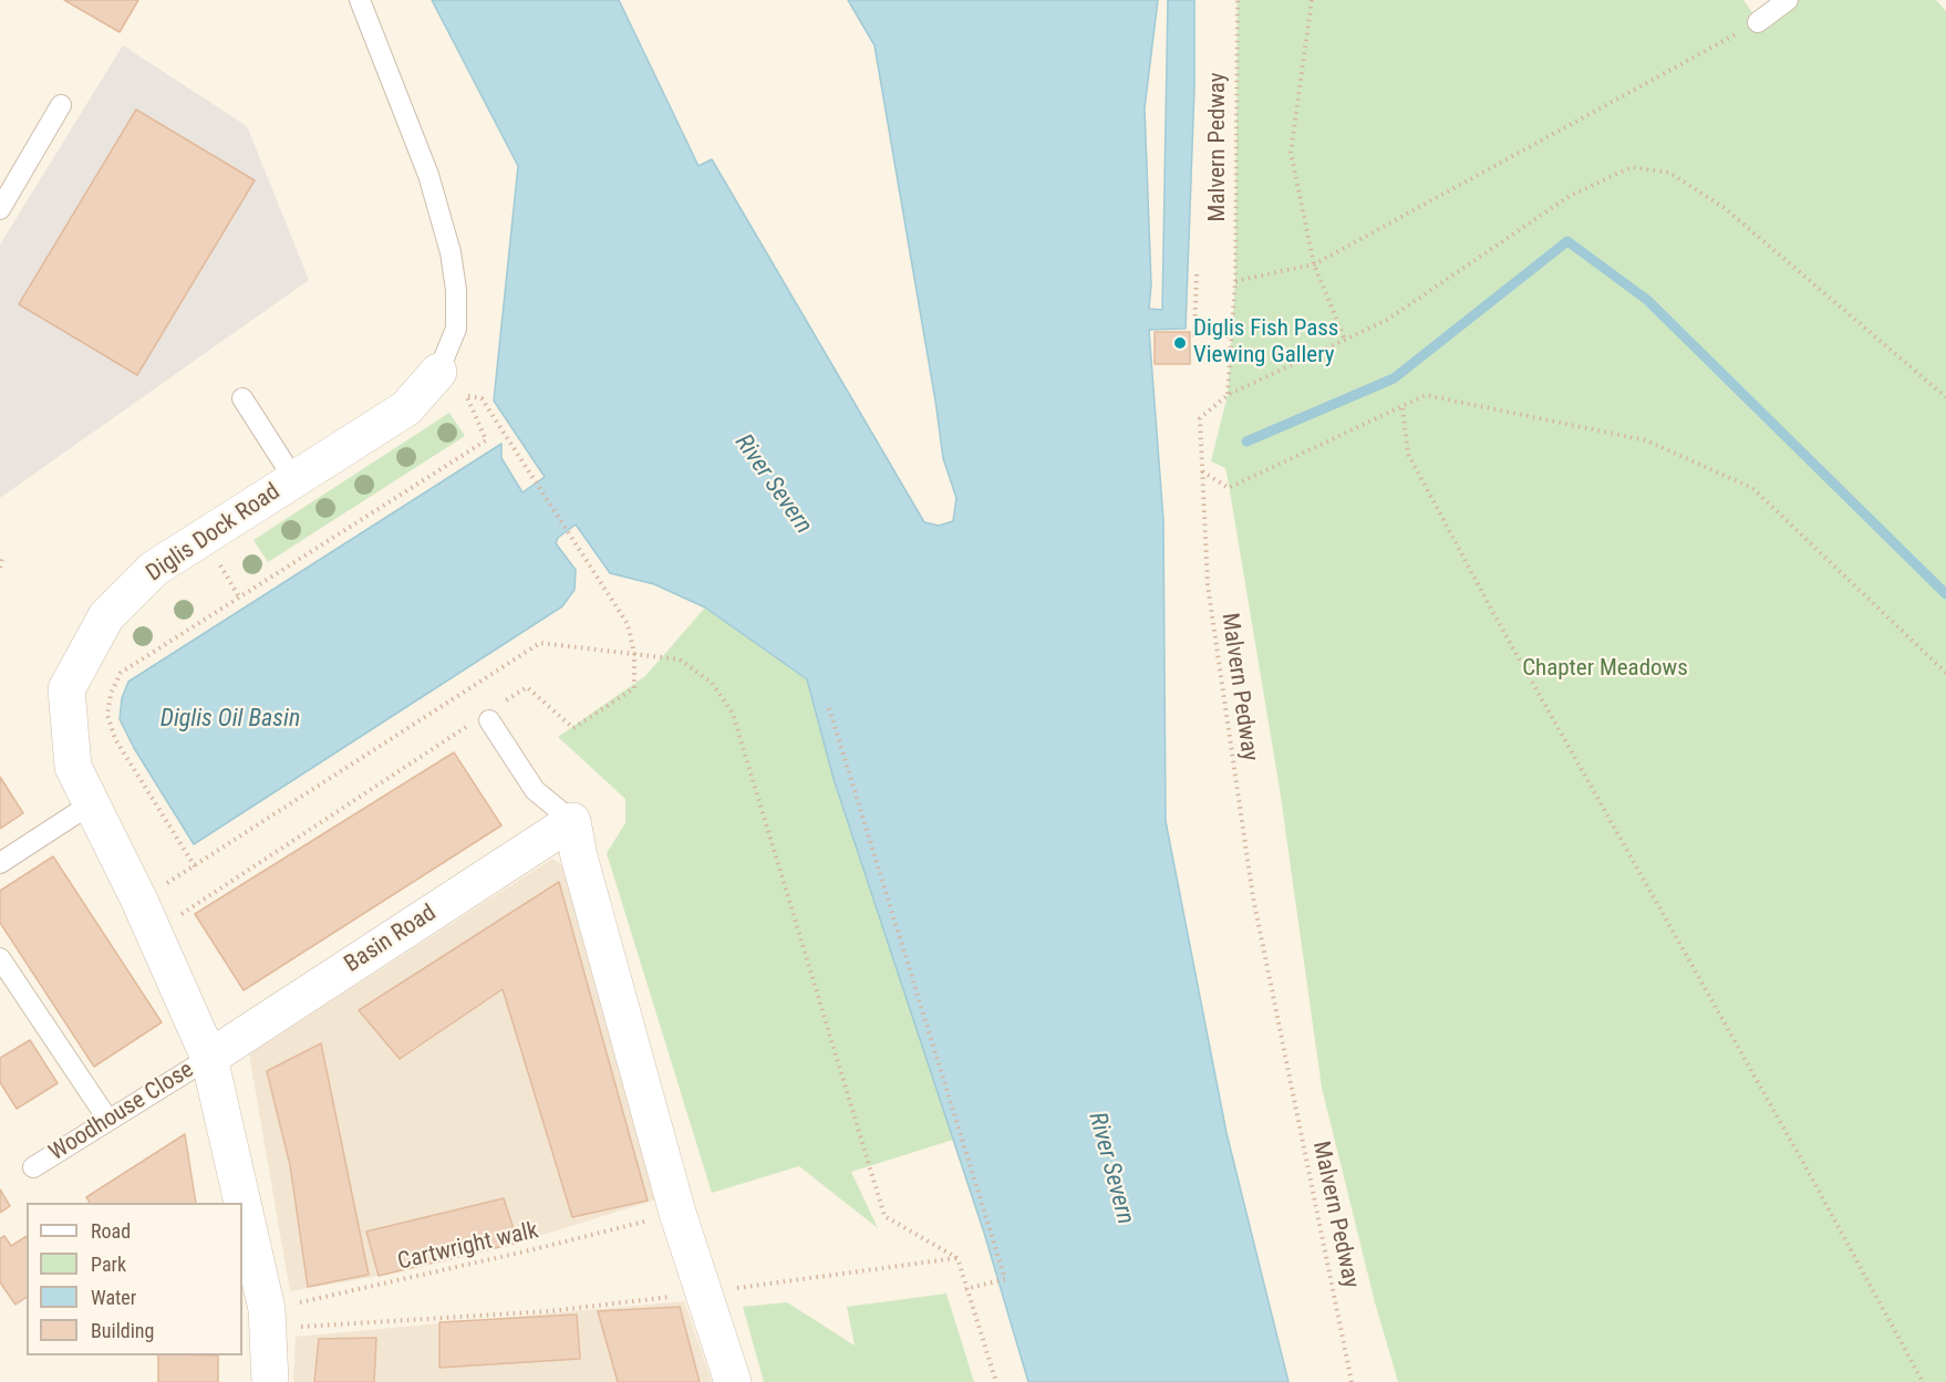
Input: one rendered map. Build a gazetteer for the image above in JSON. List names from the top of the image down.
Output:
{
  "streets": {
    "street": ["Diglis Dock Road", "Basin Road"],
    "lane": ["Woodhouse Close"],
    "path": ["Malvern Pedway", "Cartwright walk"]
  },
  "crossings": [
    ["Diglis Dock Road", "Basin Road"],
    ["Diglis Dock Road", "Woodhouse Close"],
    ["Diglis Dock Road", "Cartwright walk"],
    ["Basin Road", "Woodhouse Close"]
  ],
  "water": ["River Severn", "Diglis Oil Basin"],
  "parks": ["Chapter Meadows"],
  "places": ["Diglis Fish Pass Viewing Gallery"],
  "legend": [
    "Road",
    "Park",
    "Water",
    "Building"
  ]
}
